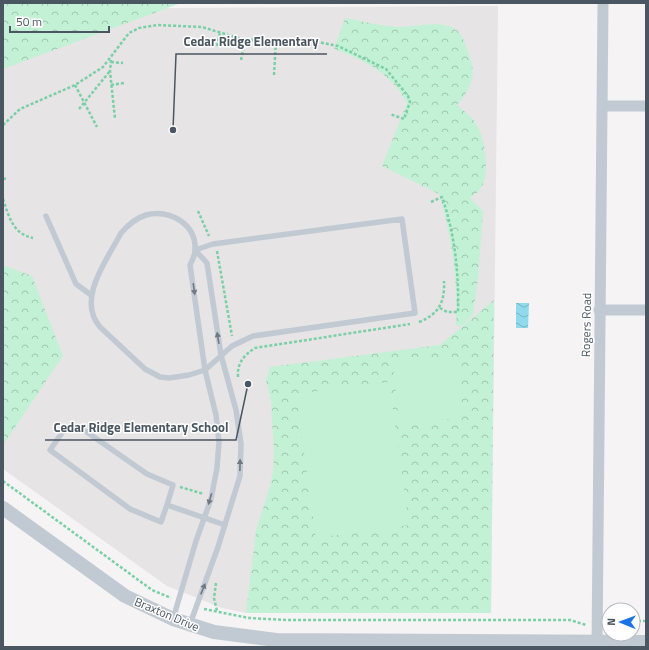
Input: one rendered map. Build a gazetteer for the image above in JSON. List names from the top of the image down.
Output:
{
  "streets": {
    "street": ["Rogers Road", "Braxton Drive"]
  },
  "crossings": [
    ["Rogers Road", "Braxton Drive"]
  ],
  "places": ["Cedar Ridge Elementary", "Cedar Ridge Elementary School"],
  "scale_bar": "50 m",
  "north": "left"
}
